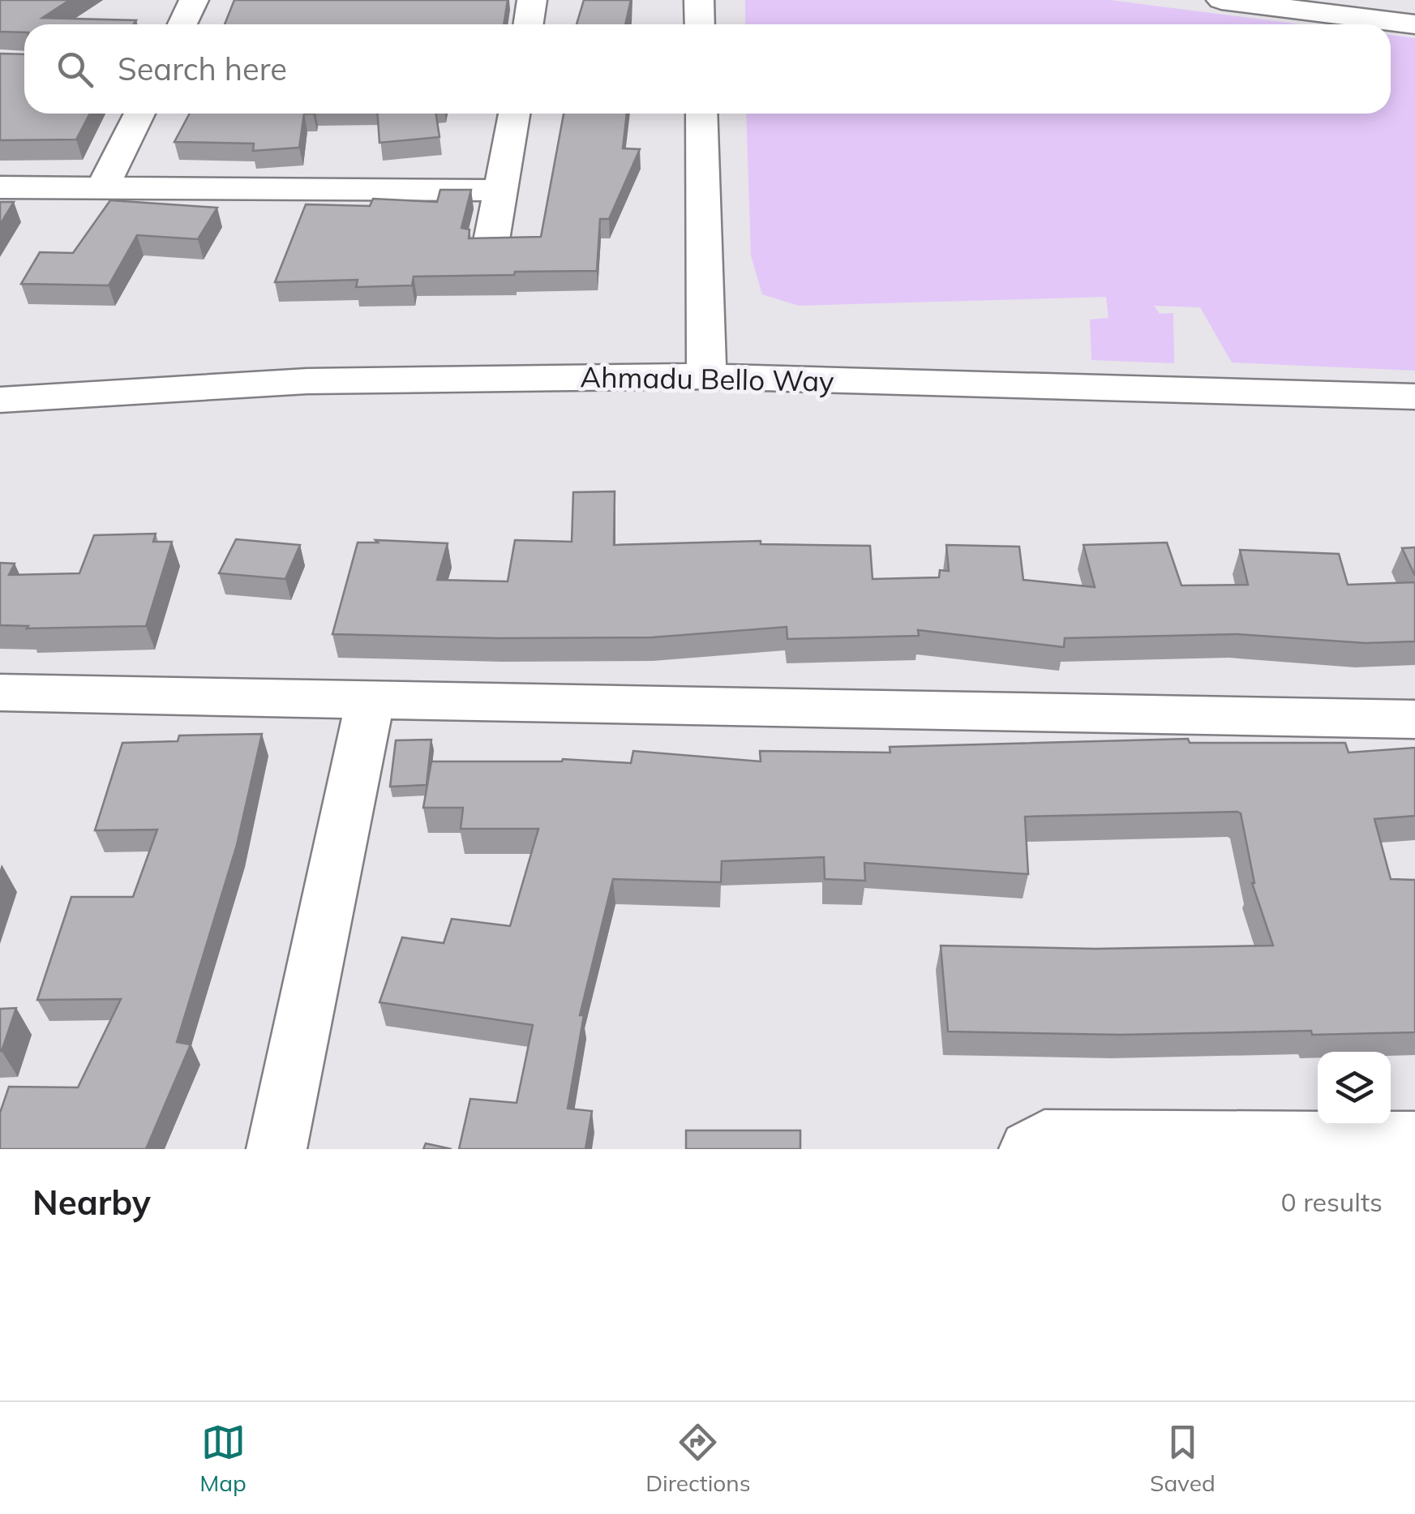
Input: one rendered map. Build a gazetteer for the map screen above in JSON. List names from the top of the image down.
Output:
{
  "streets": {
    "street": ["Ahmadu Bello Way"]
  },
  "page": {
    "search": "Search here",
    "heading": ["Nearby", "0 results"],
    "nav": ["Map", "Directions", "Saved"]
  }
}
